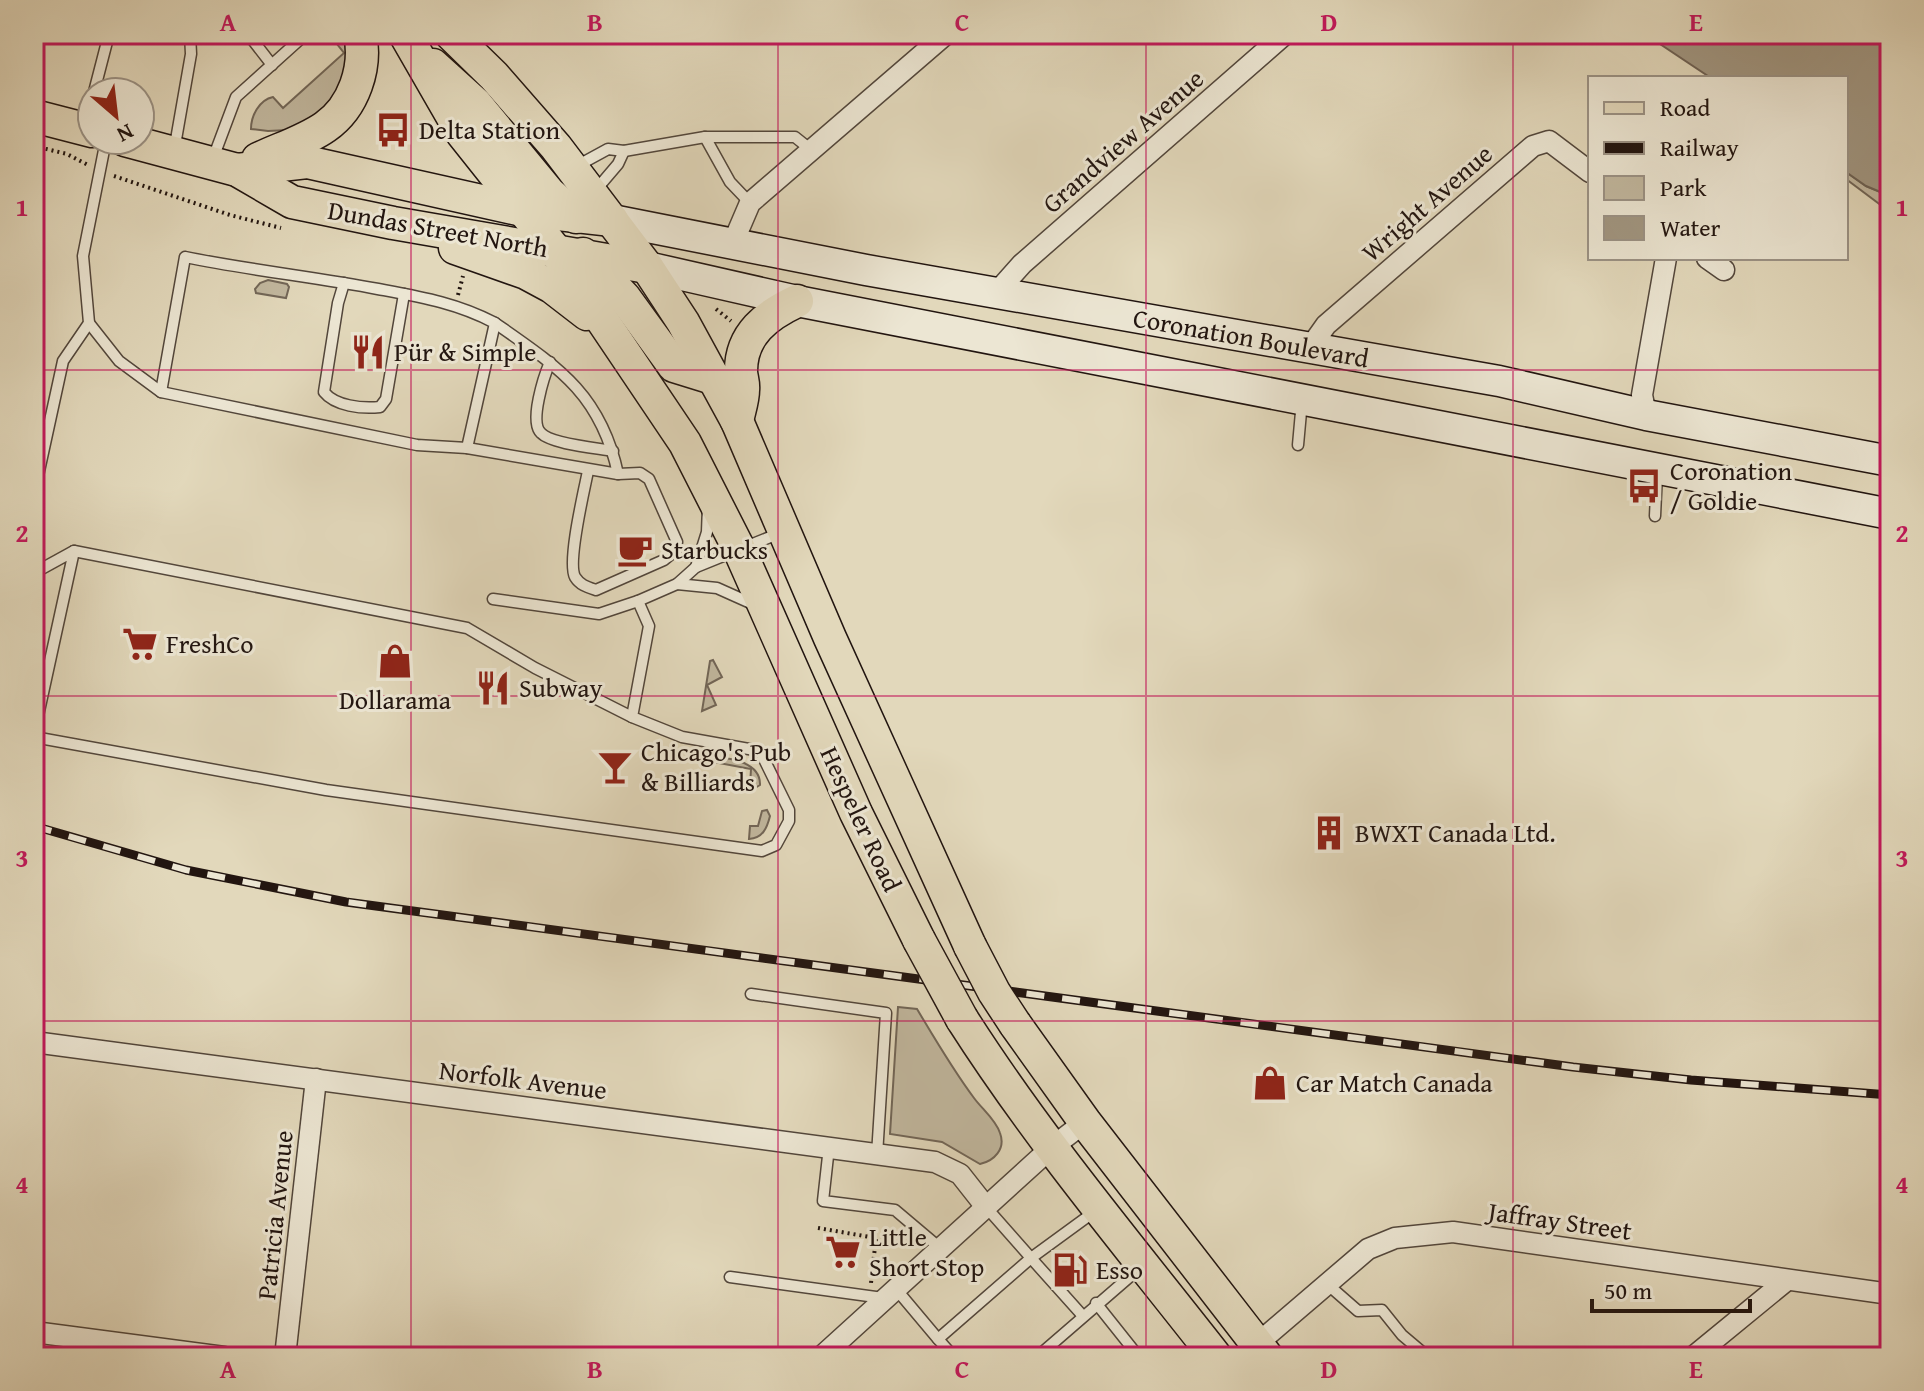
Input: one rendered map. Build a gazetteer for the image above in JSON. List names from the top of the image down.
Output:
{
  "streets": {
    "main road": ["Dundas Street North", "Coronation Boulevard", "Hespeler Road"],
    "street": [
      "Grandview Avenue",
      "Wright Avenue",
      "Norfolk Avenue",
      "Patricia Avenue",
      "Jaffray Street"
    ]
  },
  "crossings": [
    ["Grandview Avenue", "Coronation Boulevard"],
    ["Wright Avenue", "Coronation Boulevard"],
    ["Dundas Street North", "Coronation Boulevard"],
    ["Dundas Street North", "Hespeler Road"],
    ["Coronation Boulevard", "Hespeler Road"],
    ["Hespeler Road", "Jaffray Street"],
    ["Norfolk Avenue", "Patricia Avenue"]
  ],
  "places": {
    "bus stop": ["Delta Station", "Coronation / Goldie"],
    "restaurant": ["Pür & Simple", "Subway"],
    "cafe": ["Starbucks"],
    "supermarket": ["FreshCo", "Little Short Stop"],
    "shop": ["Dollarama", "Car Match Canada"],
    "bar": ["Chicago's Pub & Billiards"],
    "building": ["BWXT Canada Ltd."],
    "fuel station": ["Esso"]
  },
  "legend": [
    "Road",
    "Railway",
    "Park",
    "Water"
  ],
  "scale_bar": "50 m",
  "north": "bottom right",
  "grid": {
    "columns": [
      "A",
      "B",
      "C",
      "D",
      "E"
    ],
    "rows": [
      "1",
      "2",
      "3",
      "4"
    ]
  }
}
